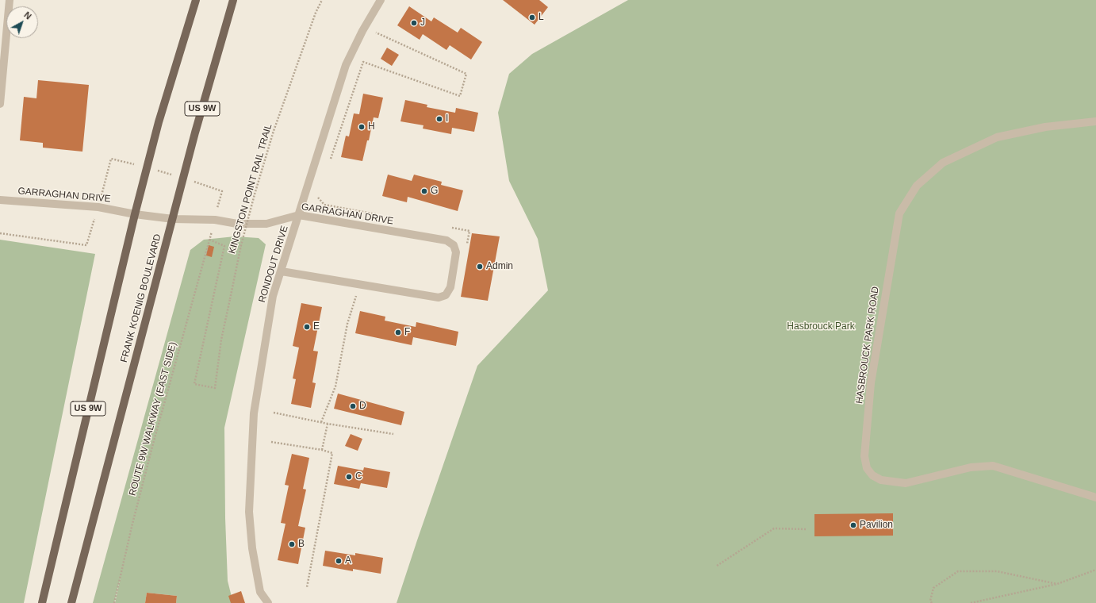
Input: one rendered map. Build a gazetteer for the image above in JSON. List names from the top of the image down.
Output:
{
  "streets": {
    "main road": ["US 9W", "FRANK KOENIG BOULEVARD"],
    "street": ["GARRAGHAN DRIVE", "RONDOUT DRIVE", "HASBROUCK PARK ROAD"],
    "path": ["KINGSTON POINT RAIL TRAIL", "ROUTE 9W WALKWAY (EAST SIDE)"]
  },
  "crossings": [
    ["US 9W", "GARRAGHAN DRIVE"],
    ["KINGSTON POINT RAIL TRAIL", "ROUTE 9W WALKWAY (EAST SIDE)"],
    ["GARRAGHAN DRIVE", "RONDOUT DRIVE"],
    ["GARRAGHAN DRIVE", "FRANK KOENIG BOULEVARD"]
  ],
  "parks": ["Hasbrouck Park"],
  "places": [
    "L",
    "J",
    "I",
    "H",
    "G",
    "Admin",
    "E",
    "F",
    "D",
    "C",
    "Pavilion",
    "B",
    "A"
  ],
  "north": "top right"
}
